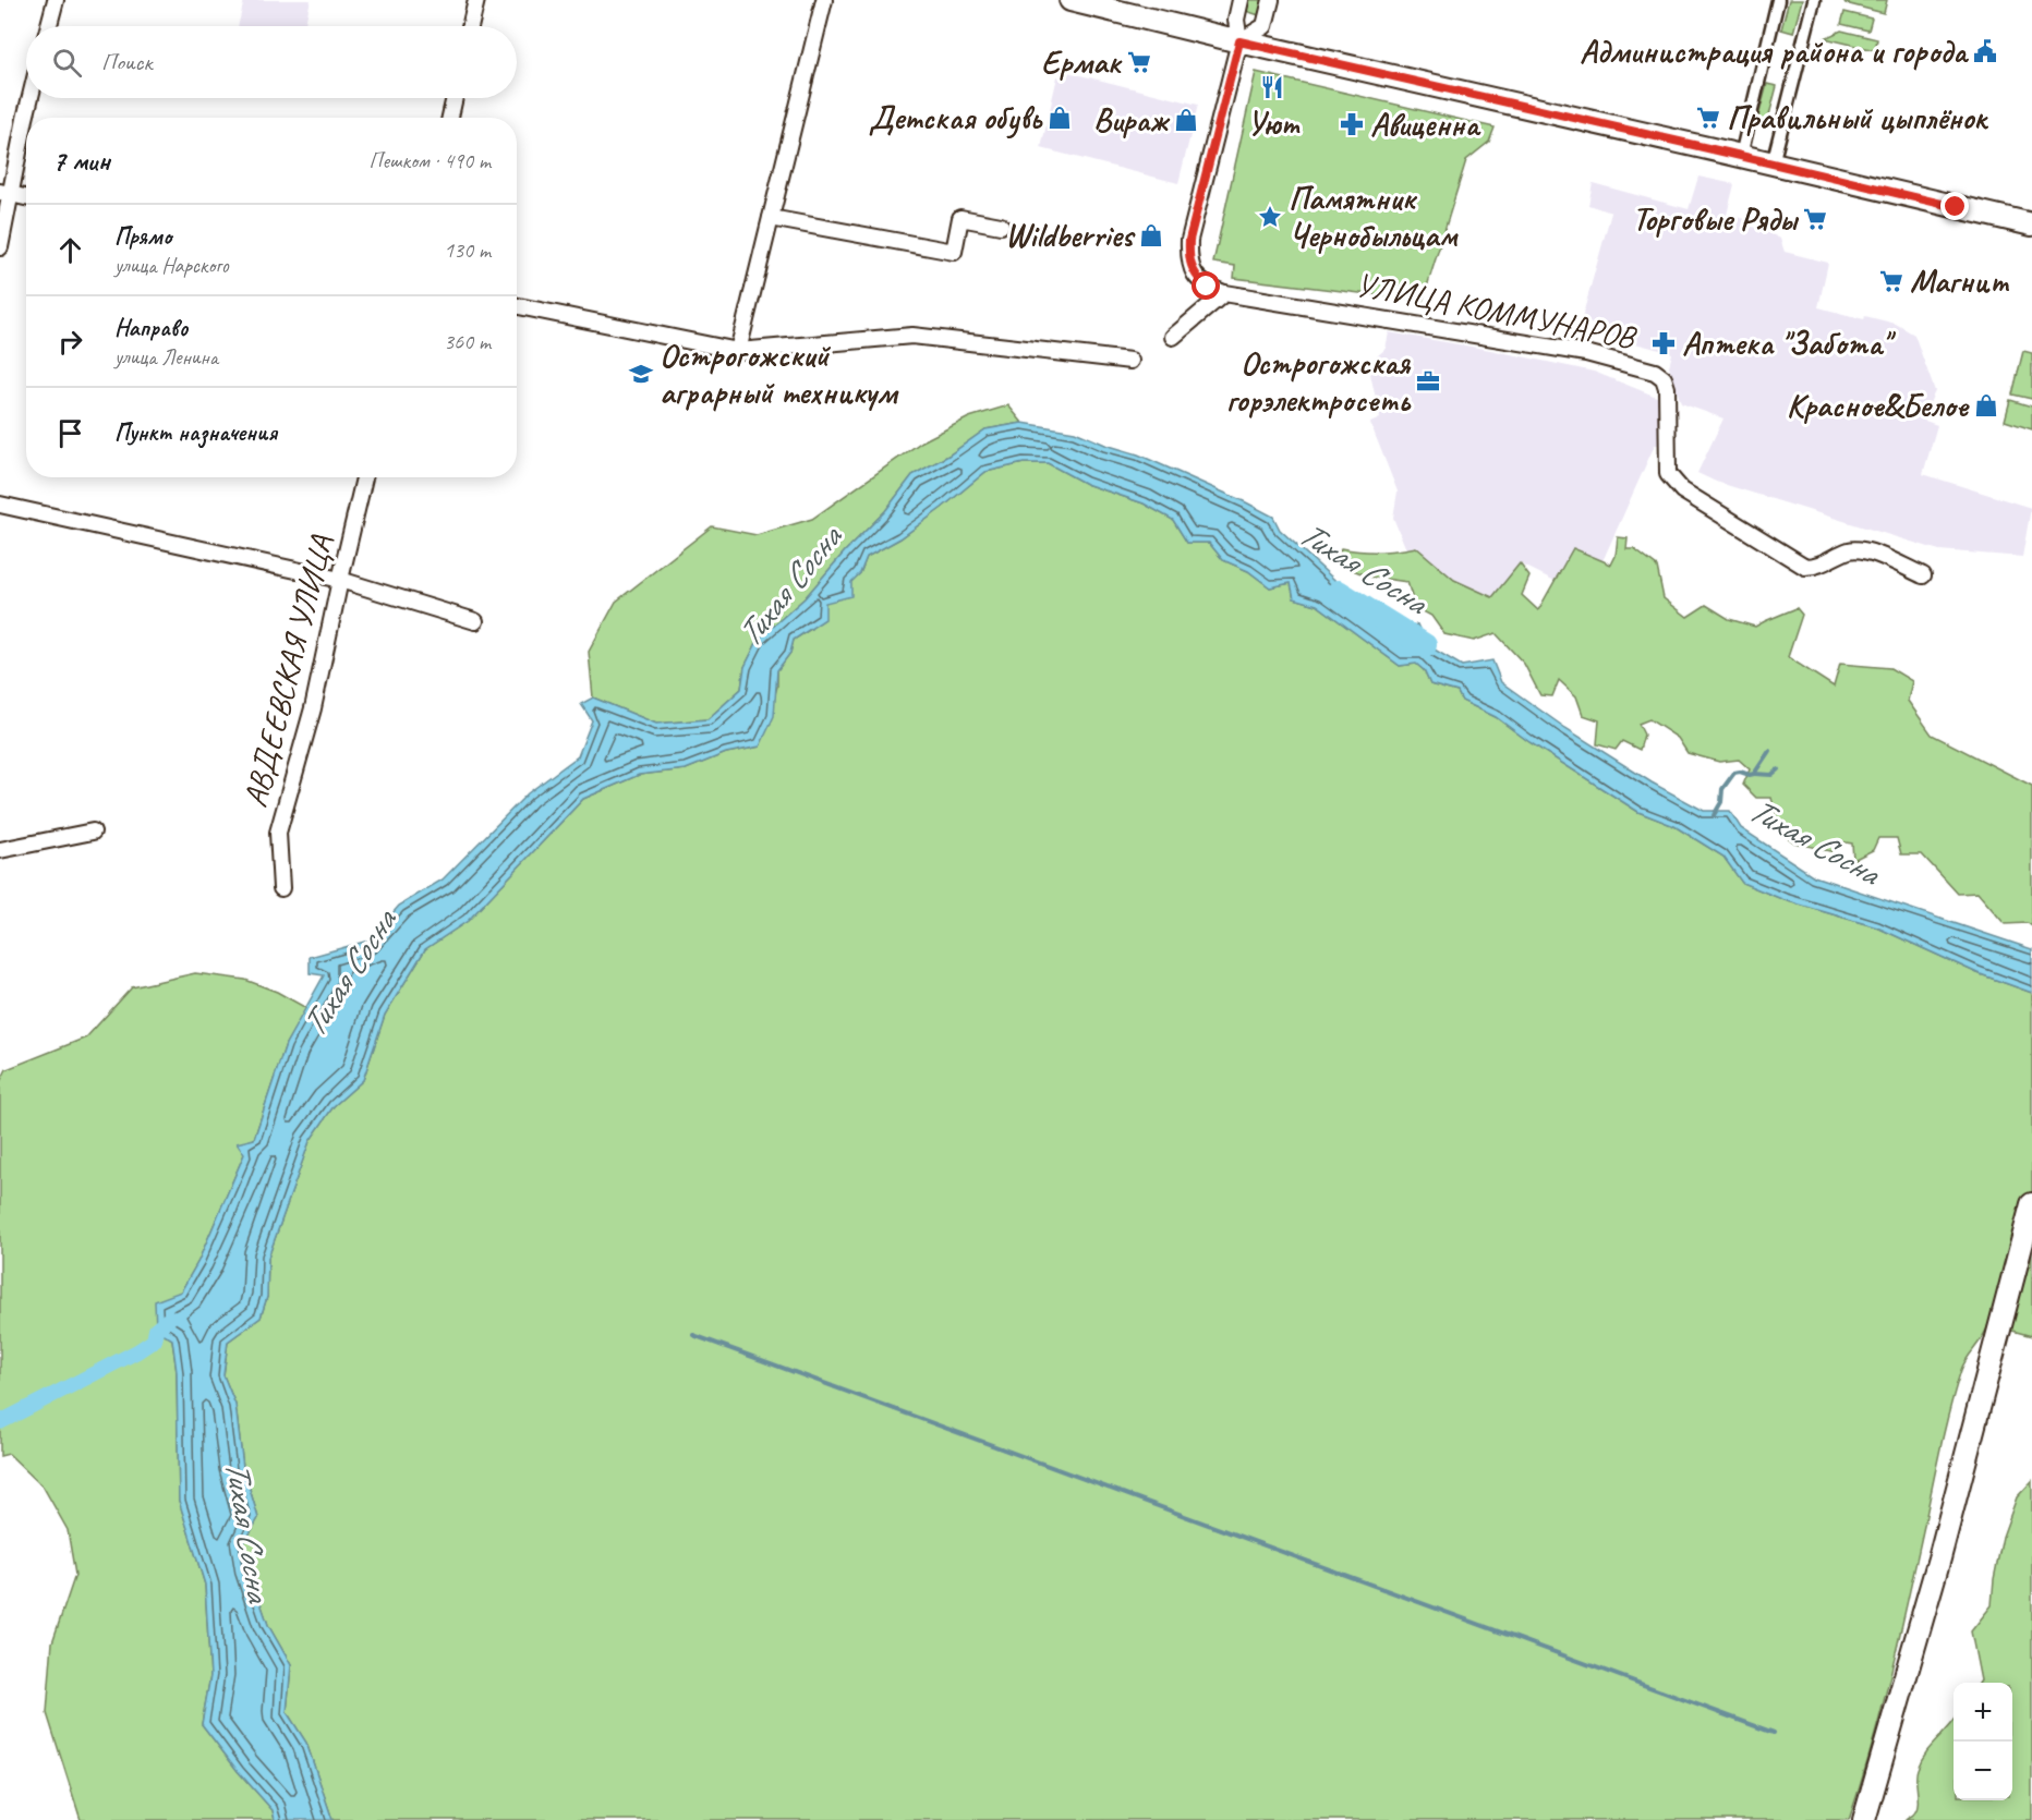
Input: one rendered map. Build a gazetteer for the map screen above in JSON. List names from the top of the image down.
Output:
{
  "streets": {
    "street": ["УЛИЦА КОММУНАРОВ", "АВДЕЕВСКАЯ УЛИЦА"]
  },
  "water": ["Тихая Сосна"],
  "places": {
    "public building": ["Администрация района и города"],
    "supermarket": [
      "Ермак",
      "Правильный цыплёнок",
      "Торговые Ряды",
      "Магнит"
    ],
    "restaurant": ["Уют"],
    "shop": [
      "Детская обувь",
      "Вираж",
      "Wildberries",
      "Красное&Белое"
    ],
    "pharmacy": ["Авиценна", "Аптека \"Забота\""],
    "place": ["Памятник Чернобыльцам"],
    "school or university": ["Острогожский аграрный техникум"],
    "office": ["Острогожская горэлектросеть"]
  },
  "page": {
    "search": "Поиск",
    "heading": ["7 мин", "Пешком · 490 m"],
    "list": [
      ["Прямо", "улица Нарского", "130 m"],
      ["Направо", "улица Ленина", "360 m"],
      "Пункт назначения"
    ],
    "map_buttons": ["+", "−"]
  }
}
